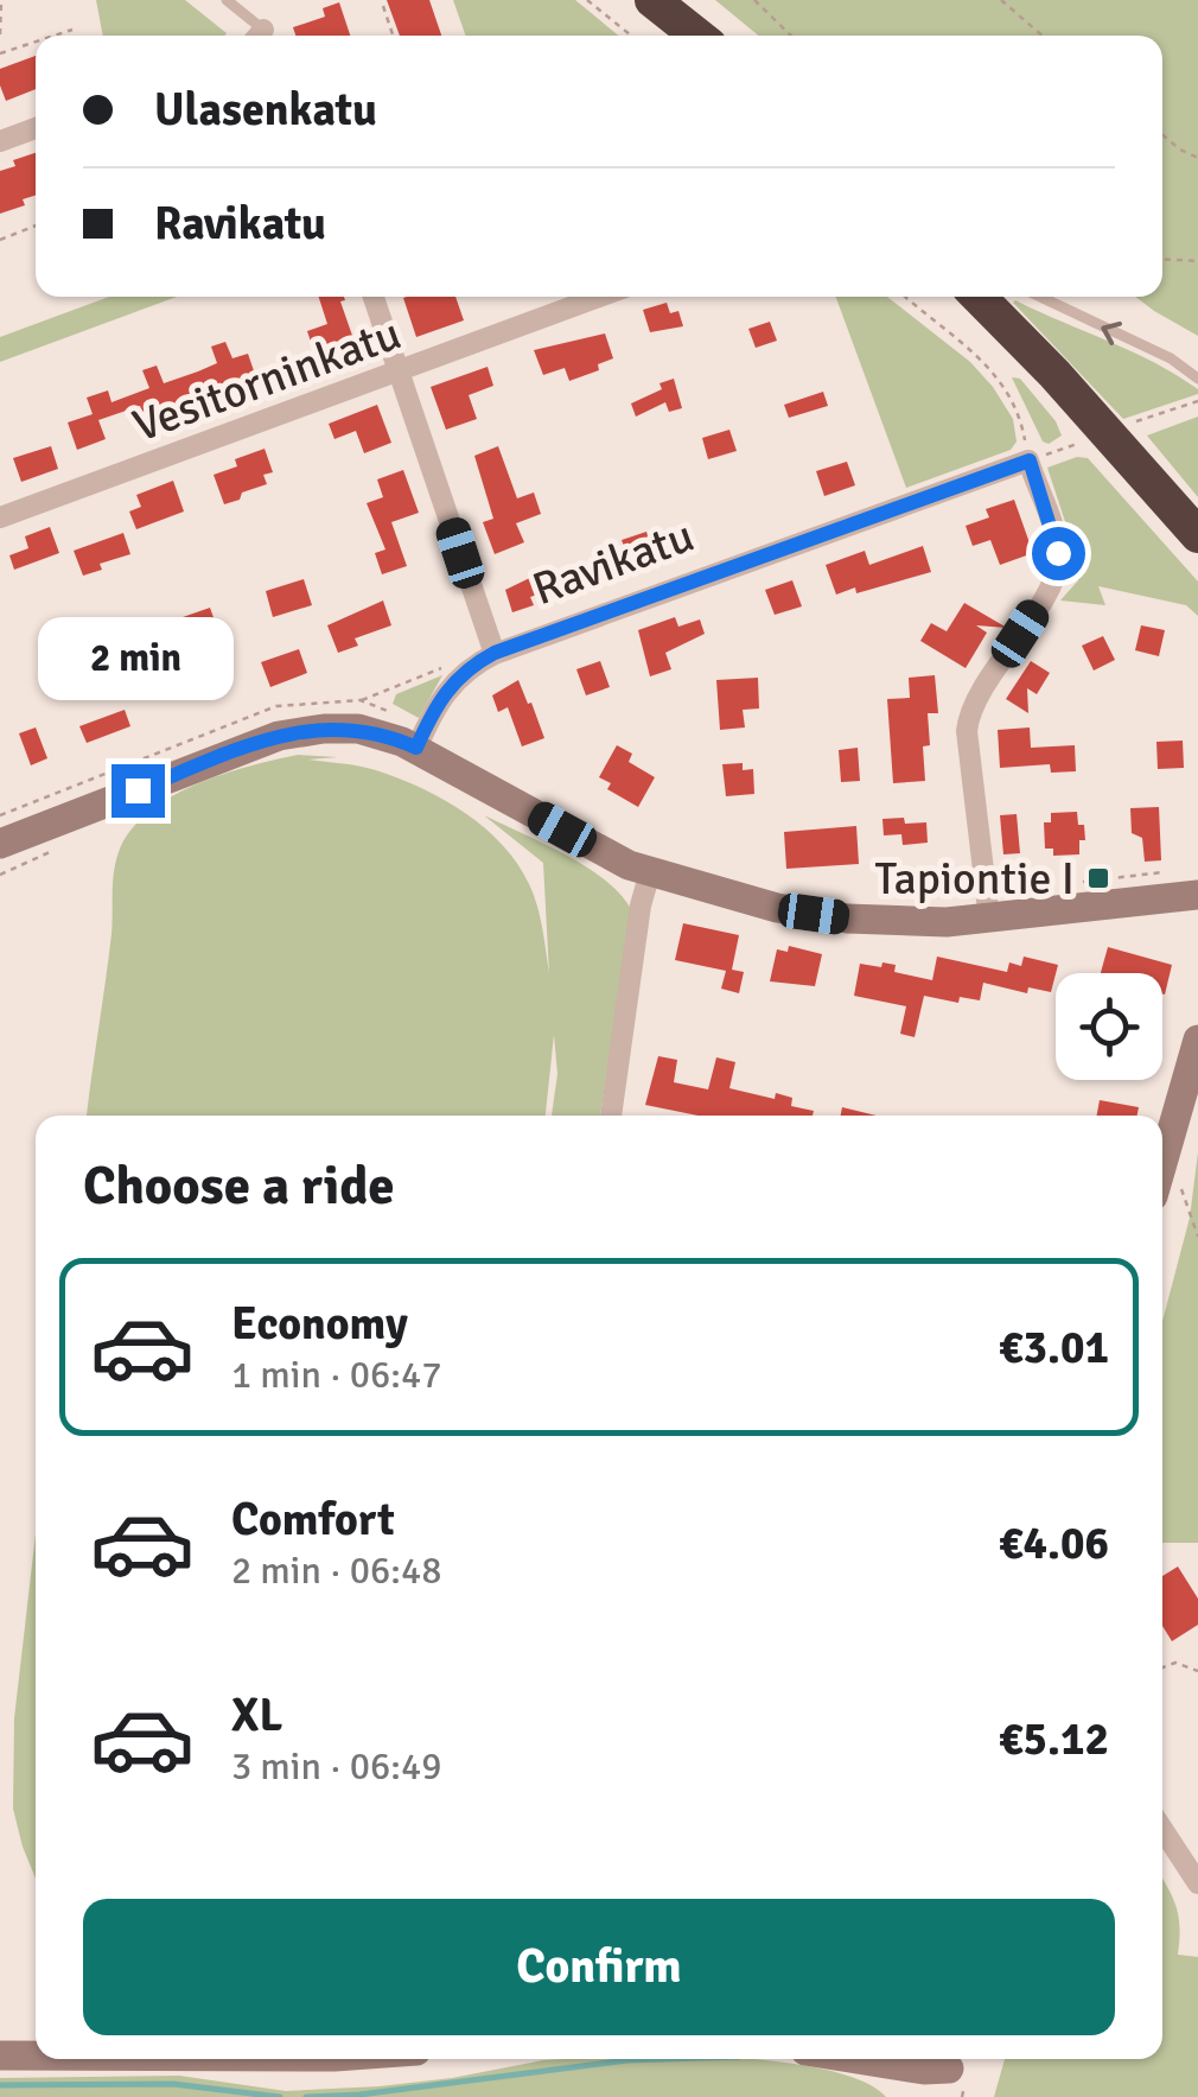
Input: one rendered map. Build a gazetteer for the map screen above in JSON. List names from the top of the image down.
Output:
{
  "streets": {
    "street": ["Vesitorninkatu", "Ravikatu"]
  },
  "places": {
    "transit": ["Tapiontie I"]
  },
  "page": {
    "banner": ["Ulasenkatu", "Ravikatu"],
    "bubble": "2 min",
    "heading": "Choose a ride",
    "list": [
      {
        "name": "Economy",
        "note": "1 min · 06:47",
        "value": "€3.01"
      },
      {
        "name": "Comfort",
        "note": "2 min · 06:48",
        "value": "€4.06"
      },
      {
        "name": "XL",
        "note": "3 min · 06:49",
        "value": "€5.12"
      }
    ],
    "buttons": "Confirm"
  }
}
